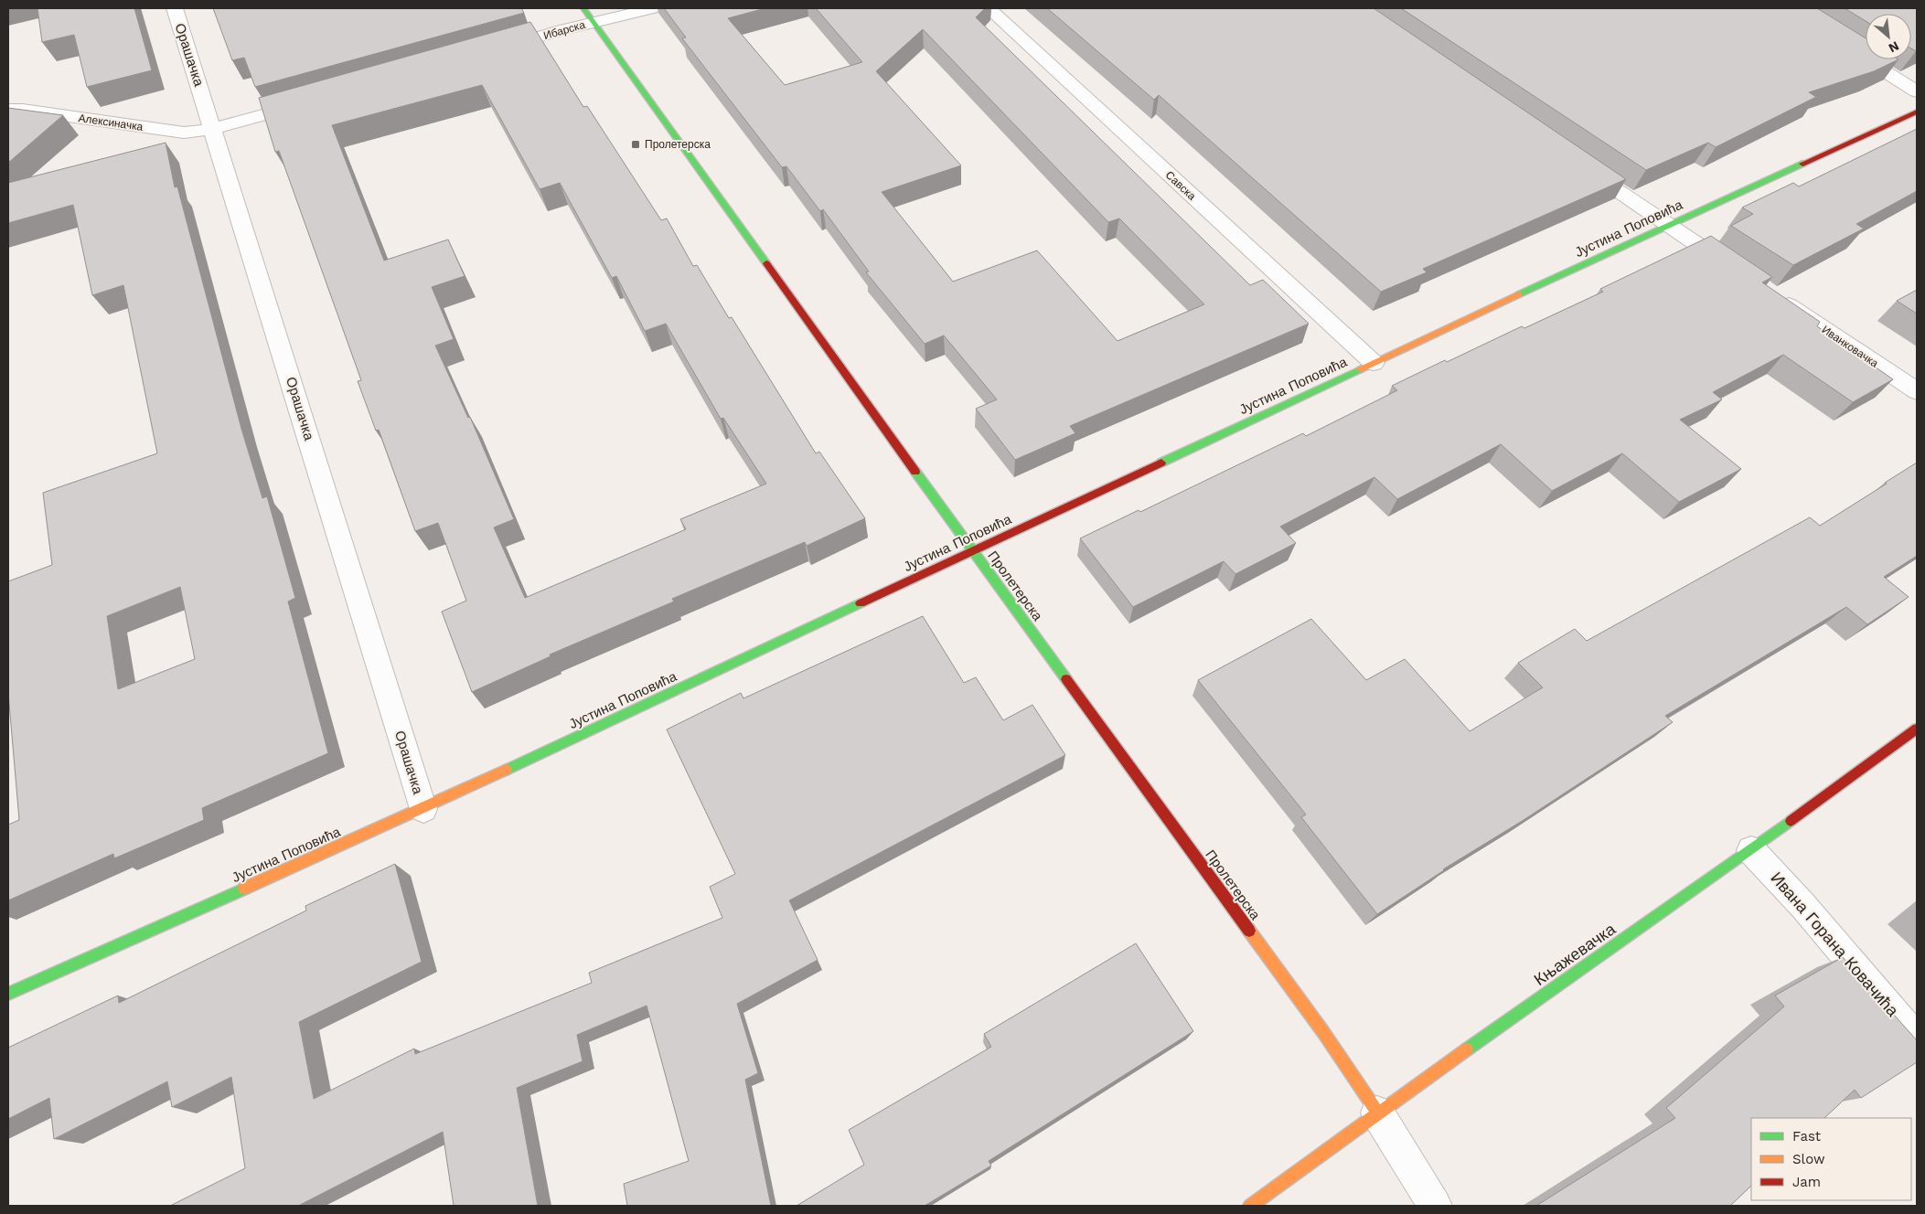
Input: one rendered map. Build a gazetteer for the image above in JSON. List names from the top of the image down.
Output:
{
  "streets": {
    "street": [
      "Ибарска",
      "Орашачка",
      "Алексиначка",
      "Савска",
      "Јустина Поповића",
      "Иванковачка",
      "Пролетерска",
      "Ивана Горана Ковачића",
      "Књажевачка"
    ]
  },
  "crossings": [
    ["Ибарска", "Пролетерска"],
    ["Орашачка", "Алексиначка"],
    ["Орашачка", "Јустина Поповића"],
    ["Савска", "Јустина Поповића"],
    ["Јустина Поповића", "Пролетерска"],
    ["Пролетерска", "Књажевачка"],
    ["Ивана Горана Ковачића", "Књажевачка"]
  ],
  "places": {
    "transit": ["Пролетерска"]
  },
  "legend": ["Fast", "Slow", "Jam"],
  "north": "bottom right"
}
